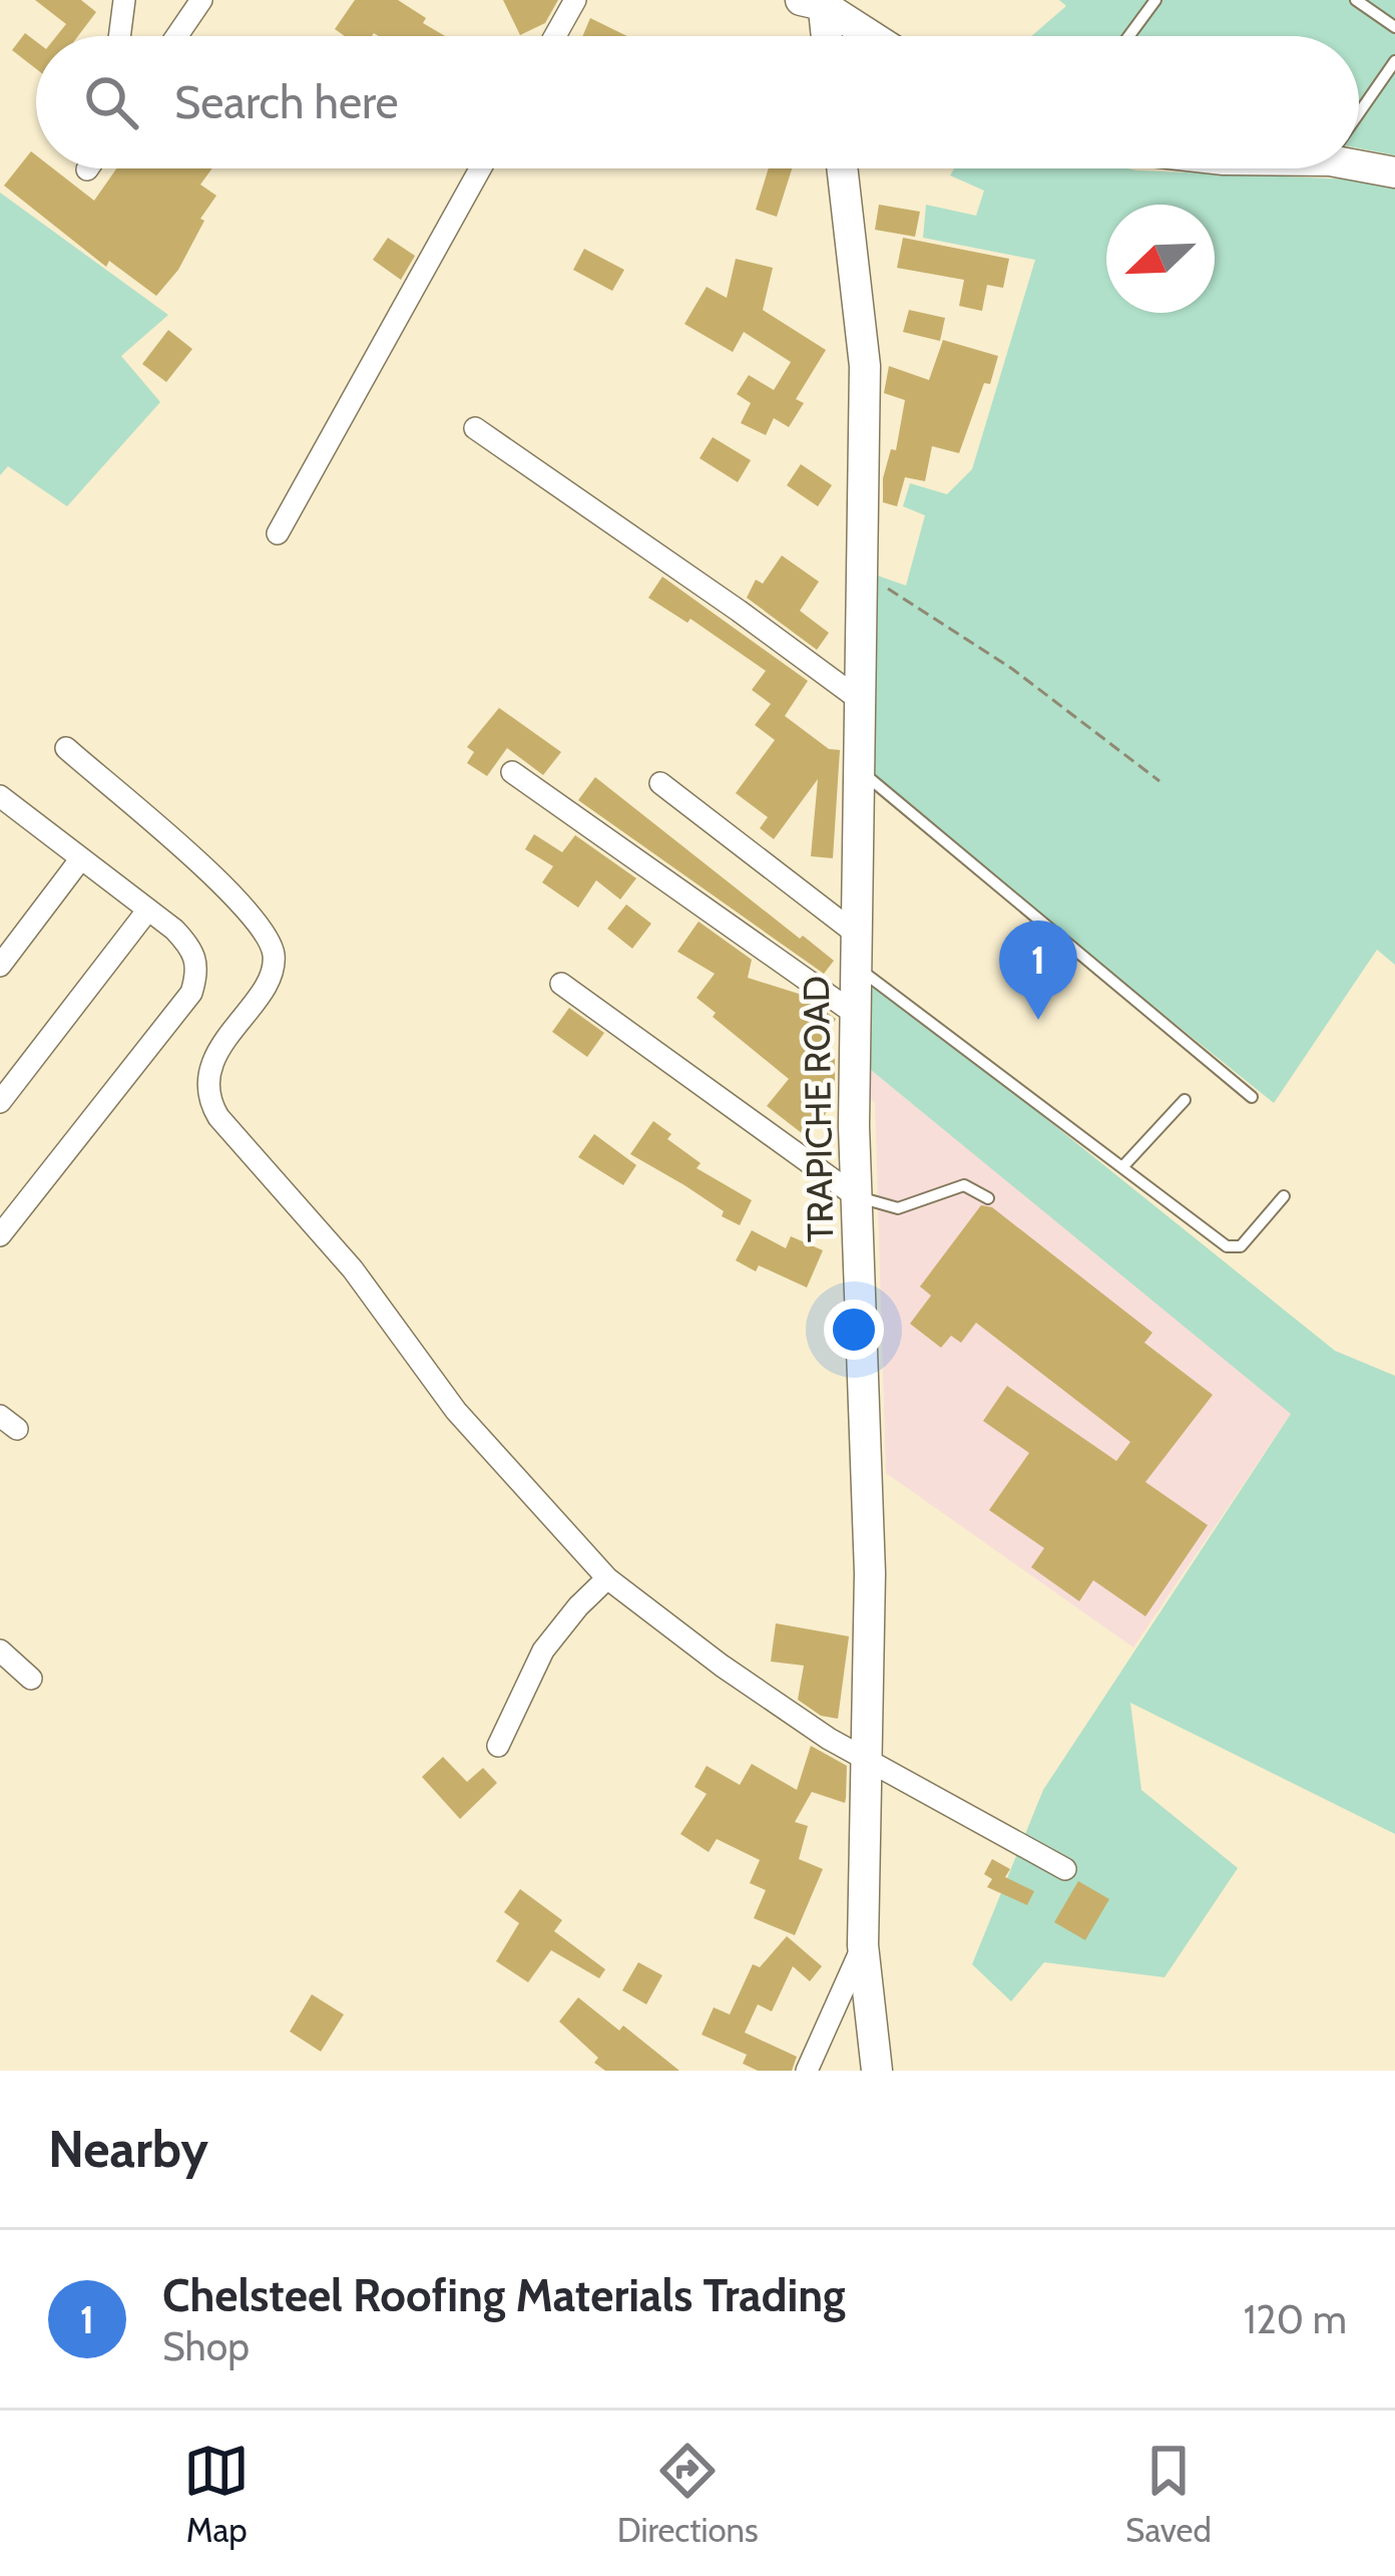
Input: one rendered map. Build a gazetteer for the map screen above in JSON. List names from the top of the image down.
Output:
{
  "streets": {
    "street": ["TRAPICHE ROAD"]
  },
  "north": "bottom left",
  "page": {
    "search": "Search here",
    "pins": "1",
    "heading": "Nearby",
    "list": [
      {
        "mark": "1",
        "name": "Chelsteel Roofing Materials Trading",
        "note": "Shop",
        "value": "120 m"
      }
    ],
    "nav": ["Map", "Directions", "Saved"]
  }
}
